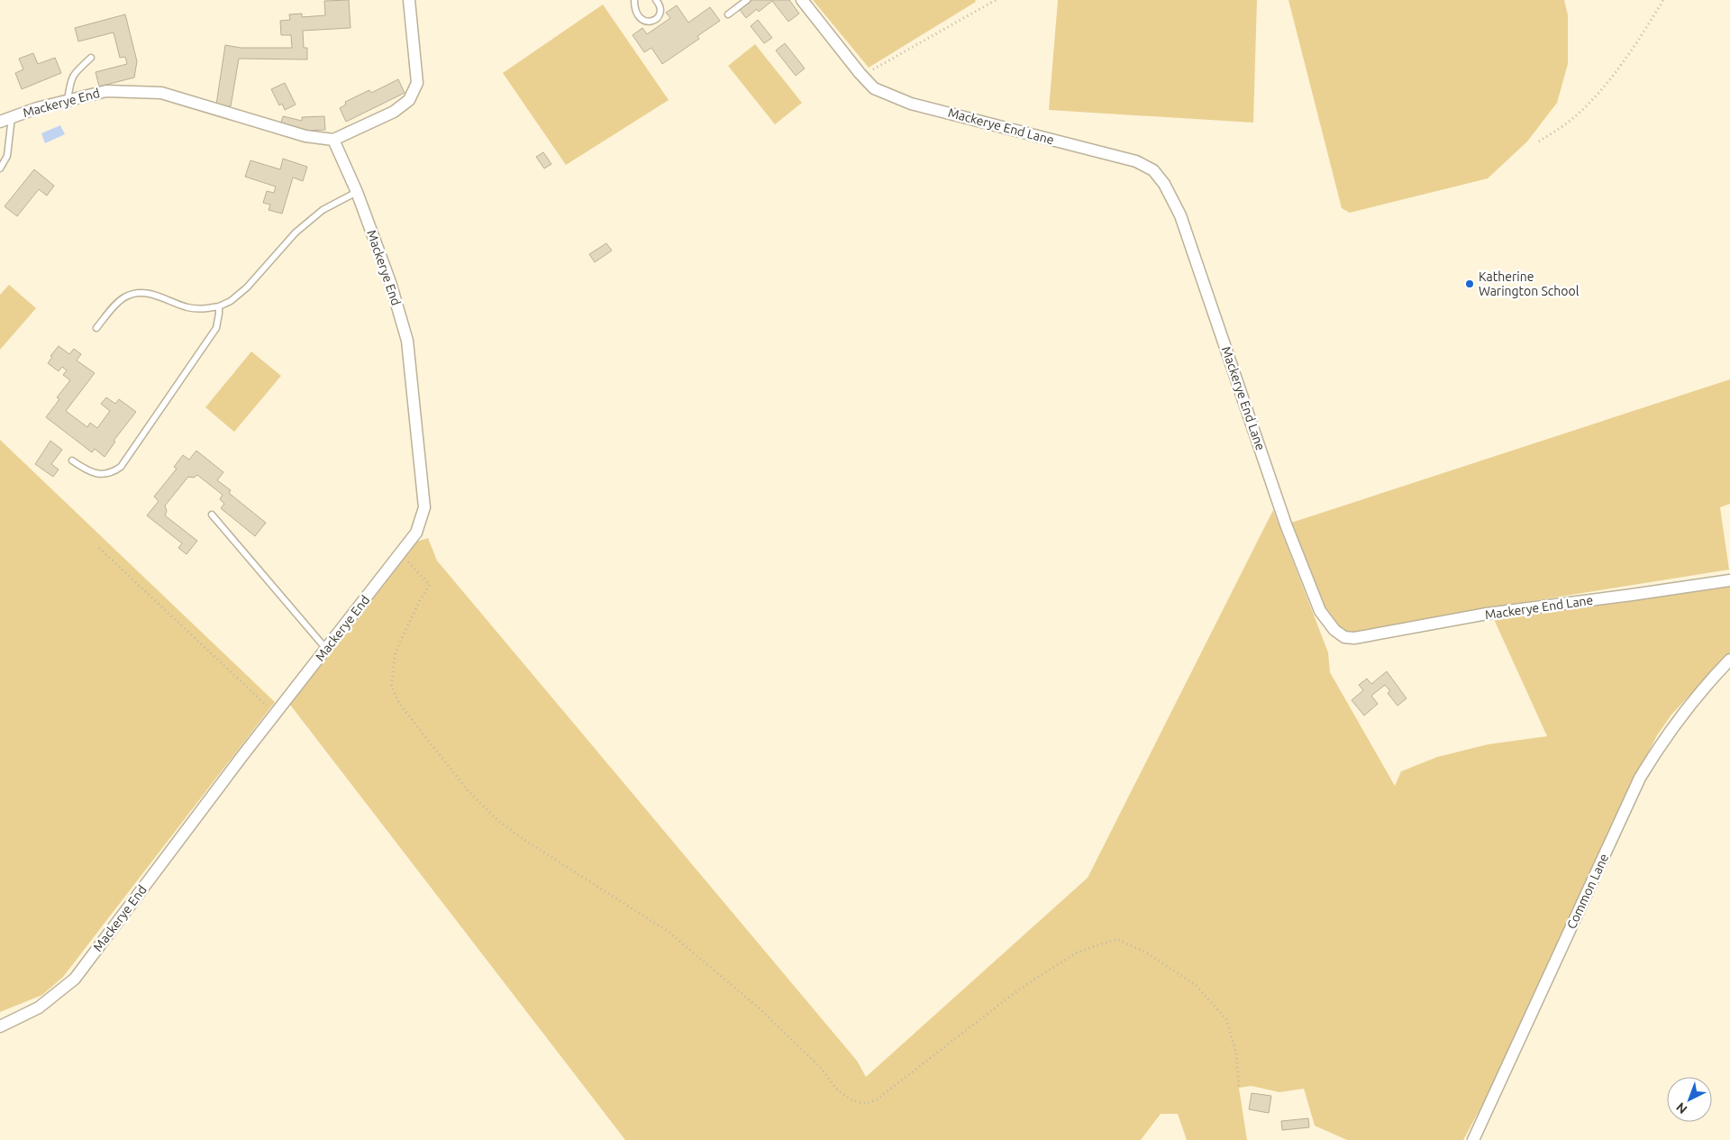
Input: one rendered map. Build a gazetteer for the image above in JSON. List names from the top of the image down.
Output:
{
  "streets": {
    "street": ["Mackerye End", "Mackerye End Lane", "Common Lane"]
  },
  "places": ["Katherine Warington School"],
  "north": "bottom left"
}
